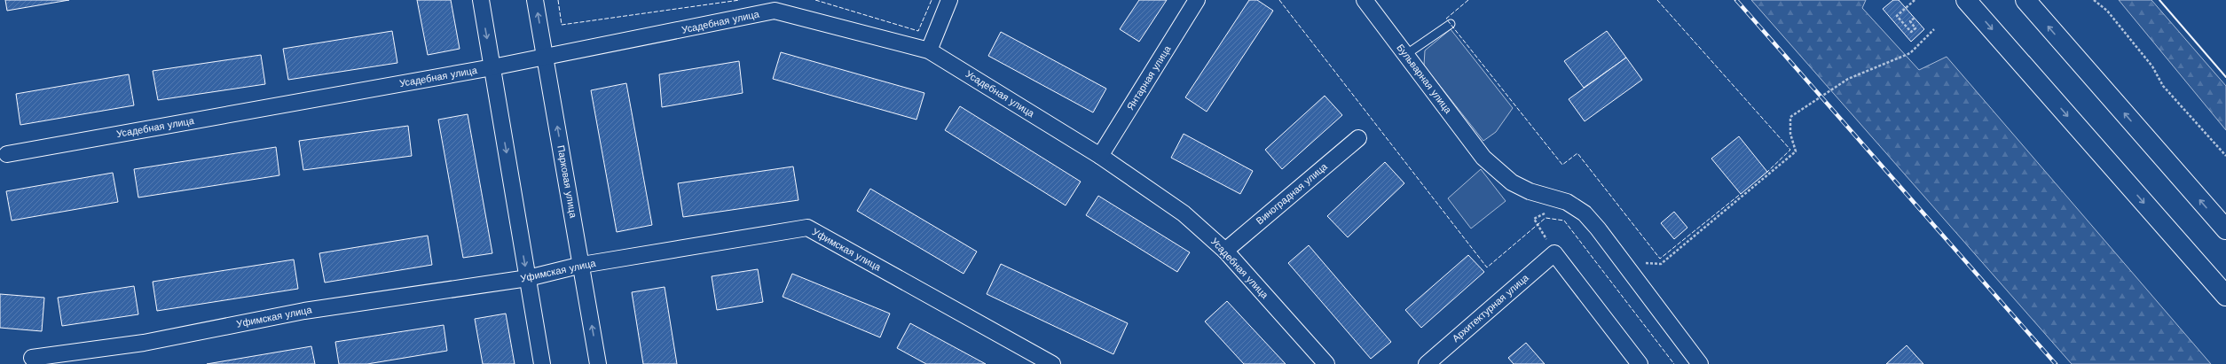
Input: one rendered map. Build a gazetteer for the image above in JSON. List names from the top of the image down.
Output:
{
  "streets": {
    "street": [
      "Усадебная улица",
      "Янтарная улица",
      "Бульварная улица",
      "Парковая улица",
      "Виноградная улица",
      "Уфимская улица",
      "Архитектурная улица"
    ]
  },
  "crossings": [
    ["Усадебная улица", "Янтарная улица"],
    ["Усадебная улица", "Парковая улица"],
    ["Усадебная улица", "Виноградная улица"],
    ["Парковая улица", "Уфимская улица"]
  ]
}
